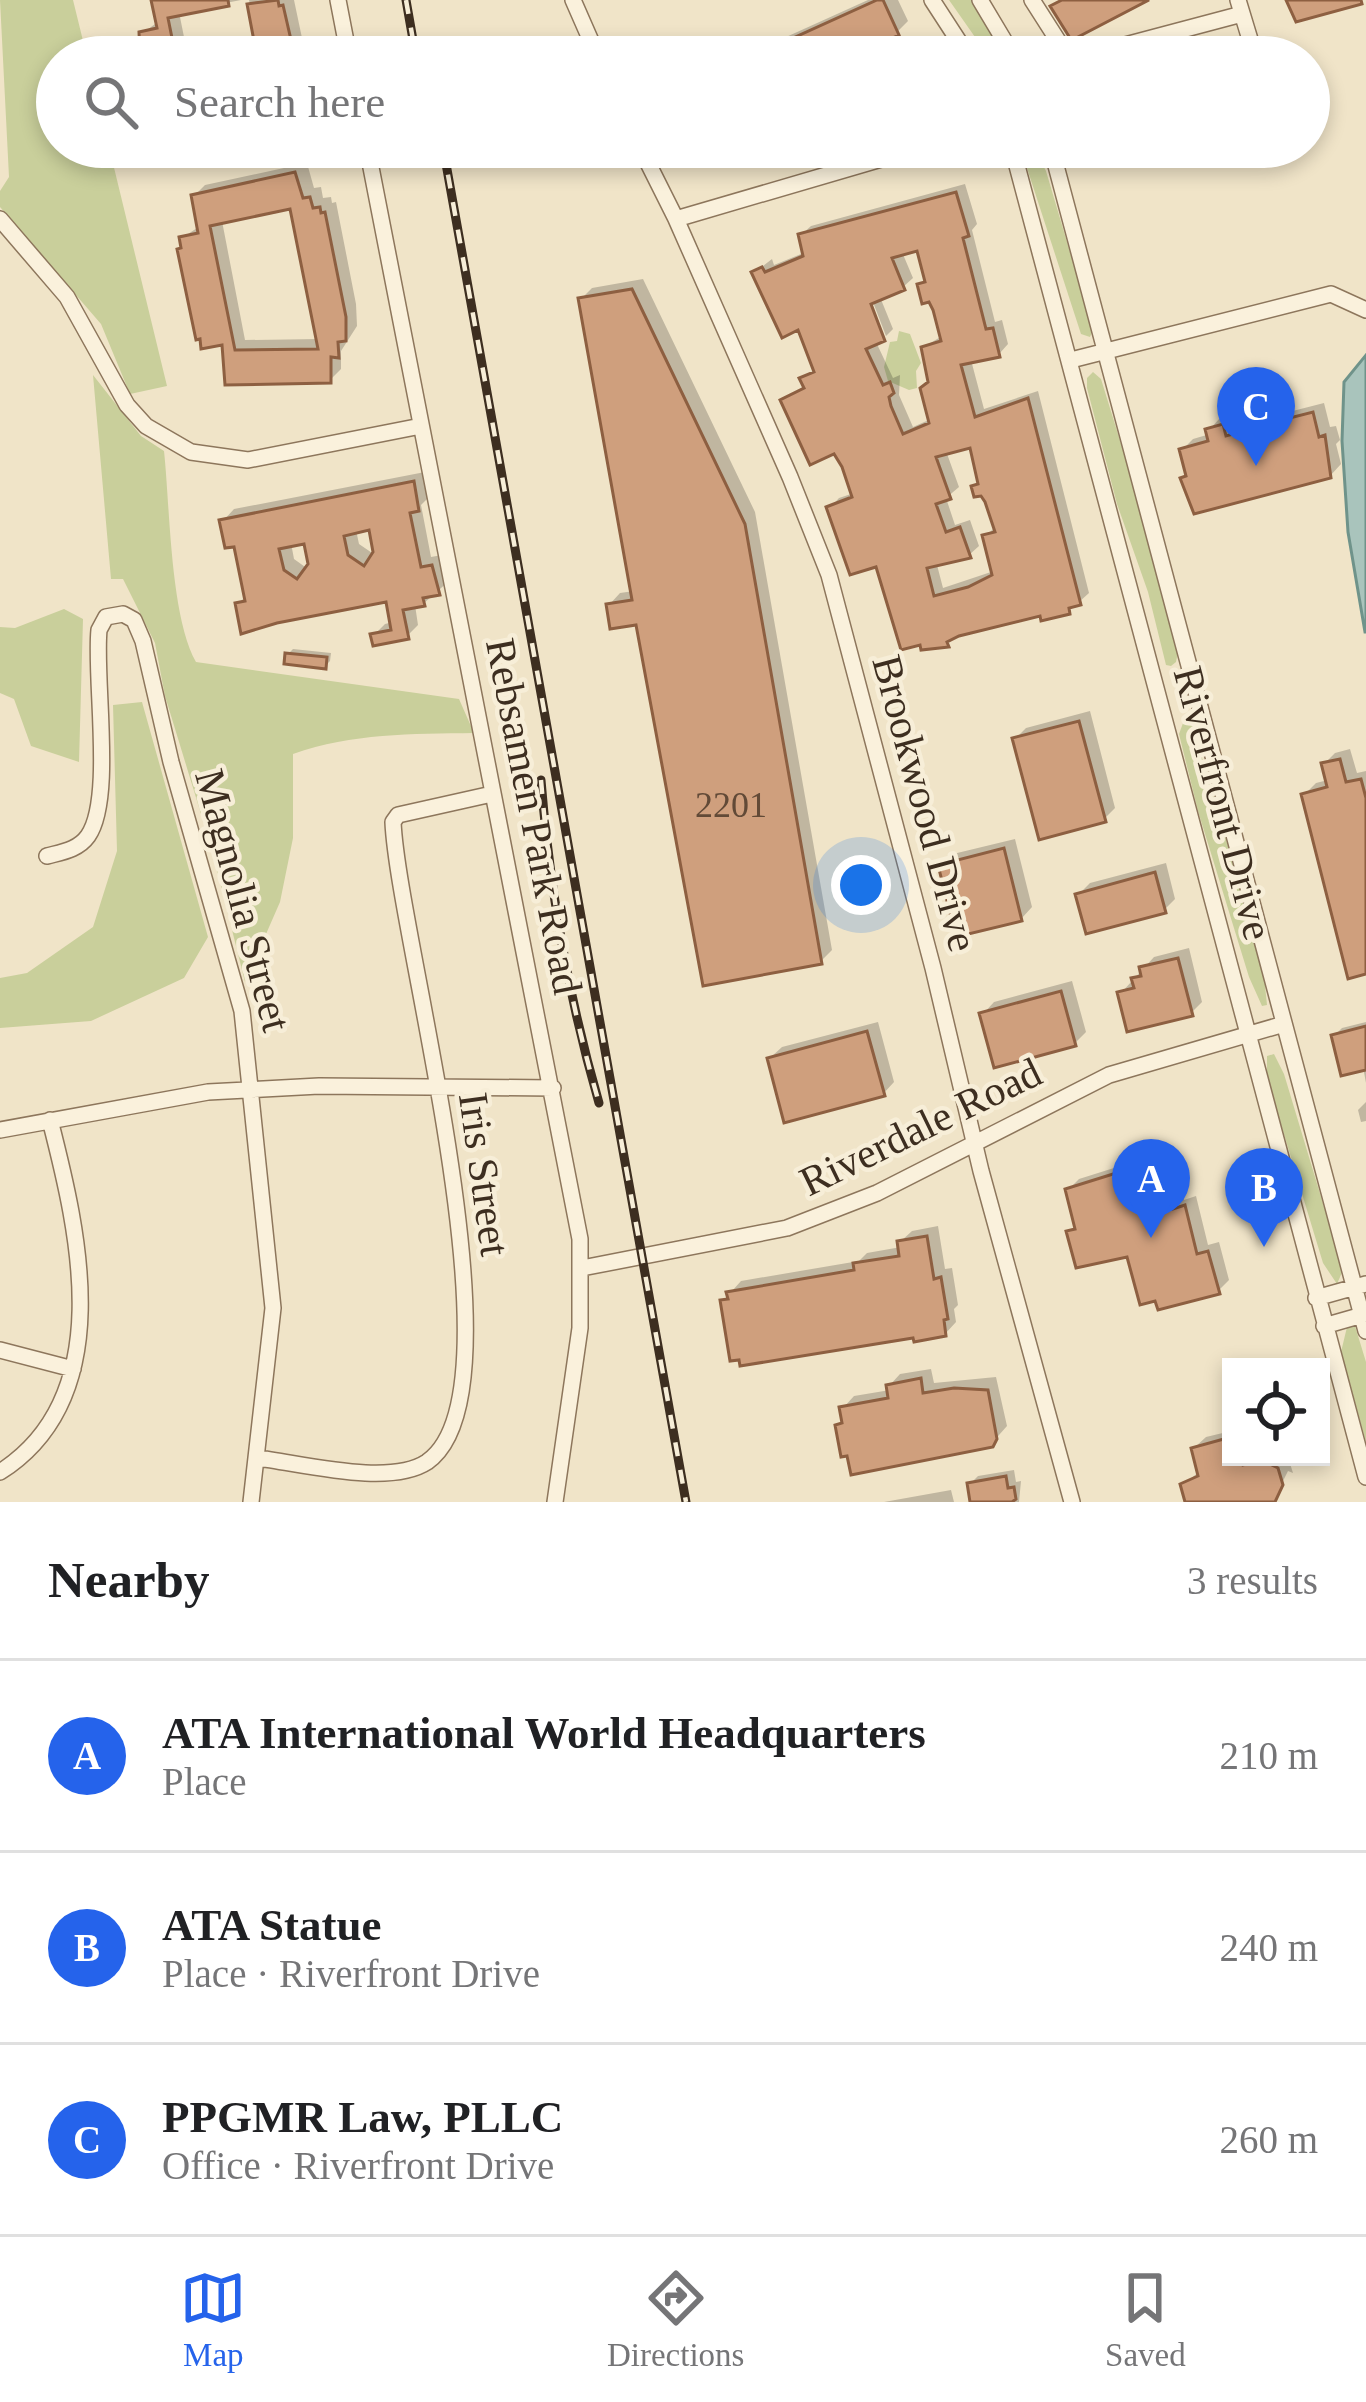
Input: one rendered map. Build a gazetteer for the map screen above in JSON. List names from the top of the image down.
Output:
{
  "streets": {
    "street": [
      "Brookwood Drive",
      "Riverfront Drive",
      "Rebsamen Park Road",
      "Magnolia Street",
      "Riverdale Road",
      "Iris Street"
    ]
  },
  "crossings": [
    ["Brookwood Drive", "Riverdale Road"],
    ["Riverfront Drive", "Riverdale Road"],
    ["Rebsamen Park Road", "Riverdale Road"],
    ["Rebsamen Park Road", "Iris Street"],
    ["Magnolia Street", "Iris Street"]
  ],
  "house_numbers": ["2201"],
  "page": {
    "search": "Search here",
    "pins": ["C", "A", "B"],
    "heading": ["Nearby", "3 results"],
    "list": [
      {
        "mark": "A",
        "name": "ATA International World Headquarters",
        "note": "Place",
        "value": "210 m"
      },
      {
        "mark": "B",
        "name": "ATA Statue",
        "note": "Place · Riverfront Drive",
        "value": "240 m"
      },
      {
        "mark": "C",
        "name": "PPGMR Law, PLLC",
        "note": "Office · Riverfront Drive",
        "value": "260 m"
      }
    ],
    "nav": ["Map", "Directions", "Saved"]
  }
}
